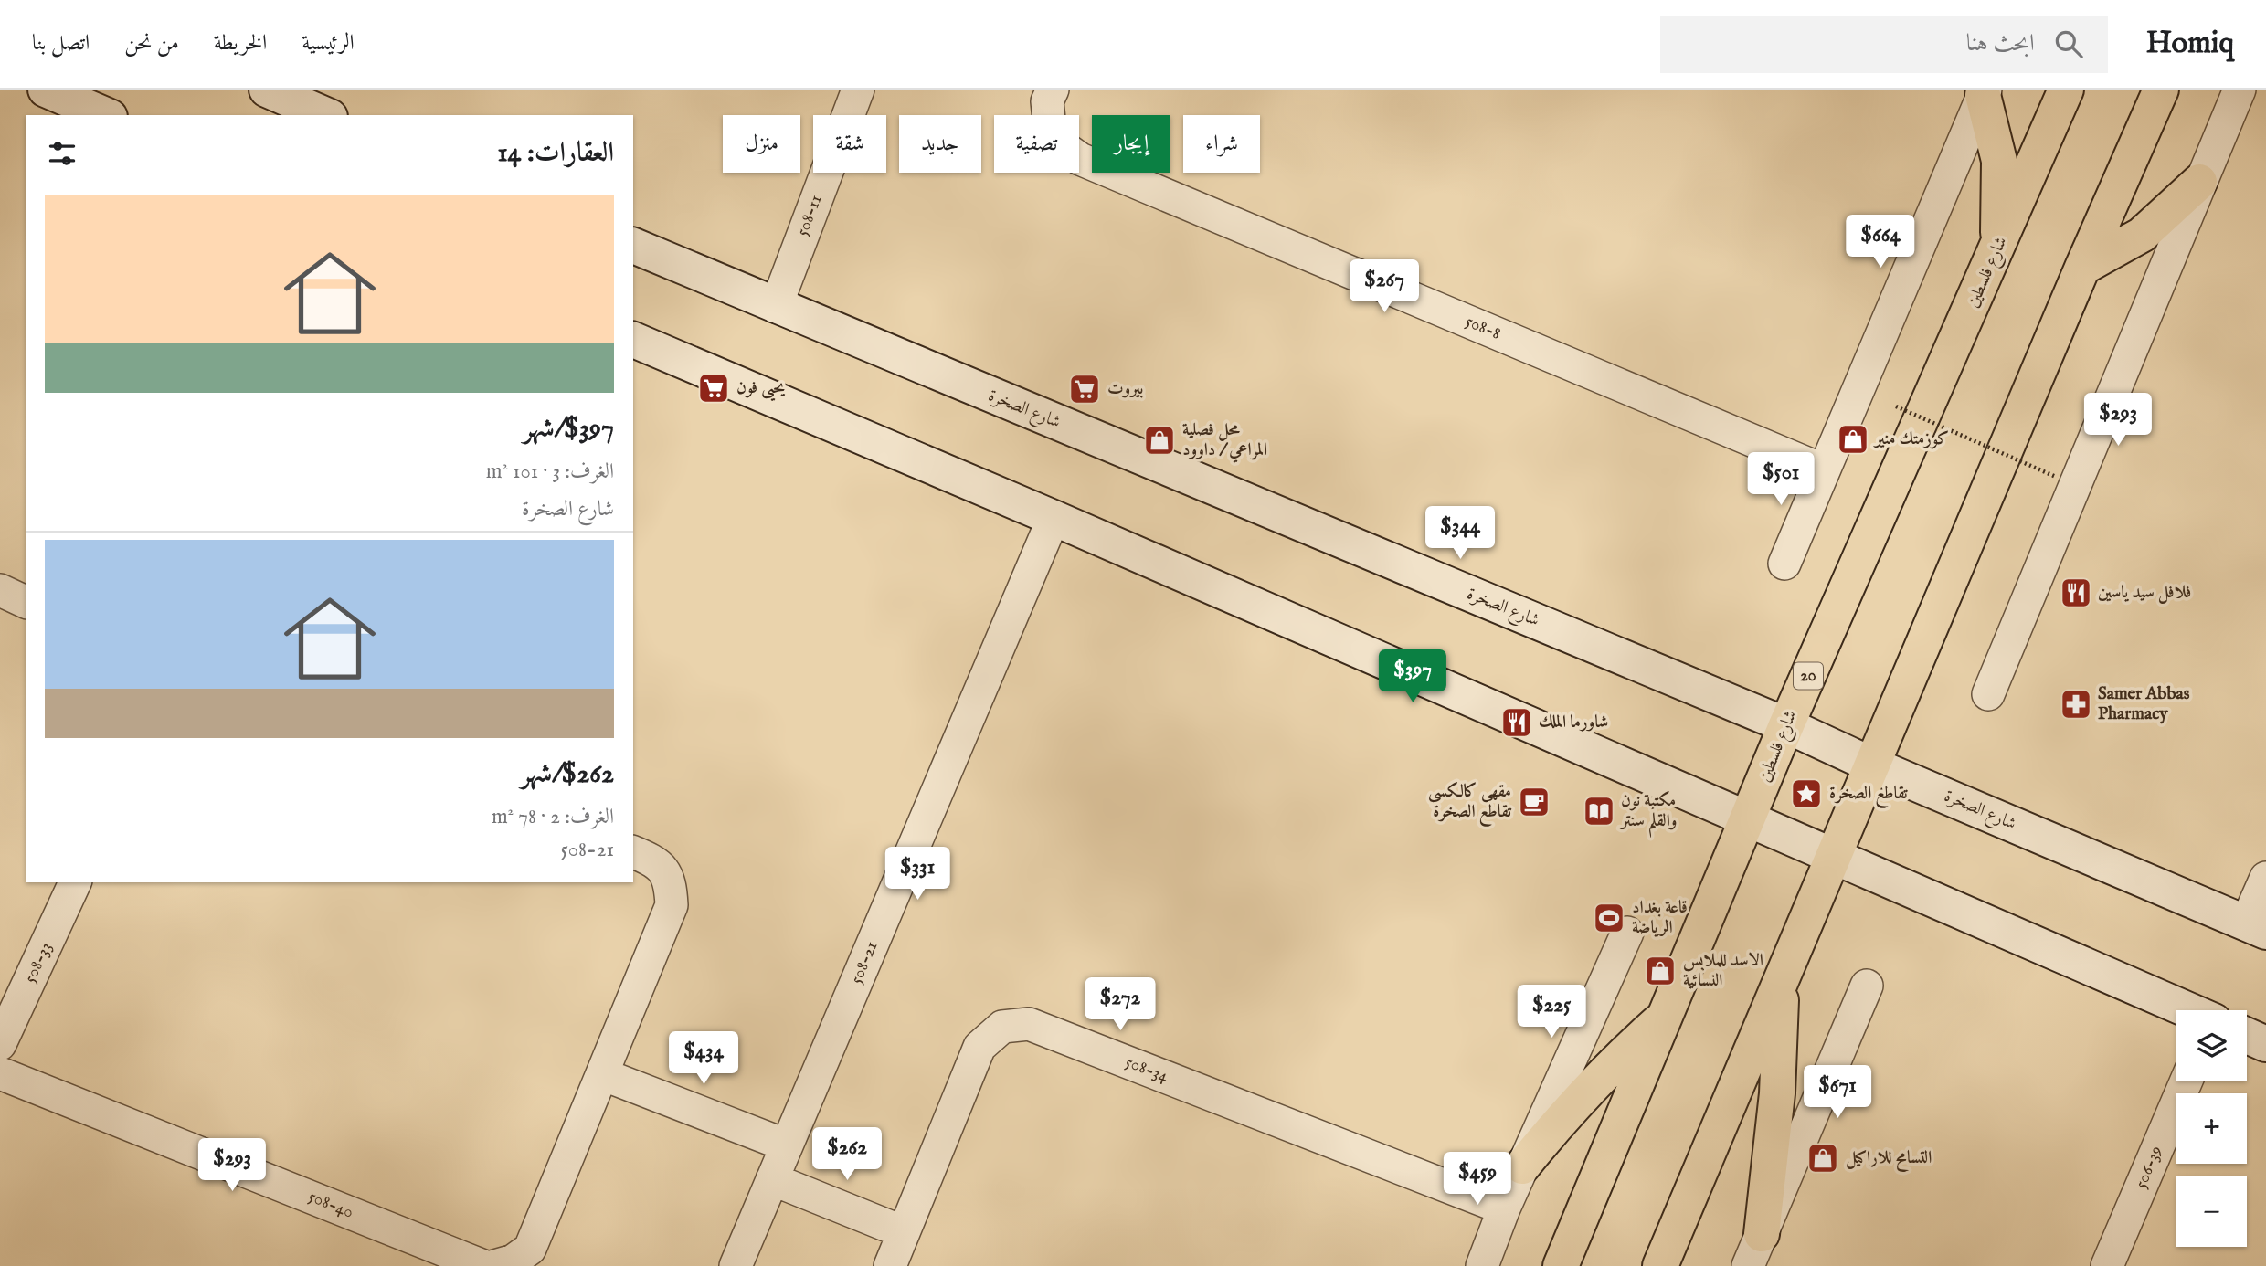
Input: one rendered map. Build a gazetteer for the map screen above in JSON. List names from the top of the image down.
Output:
{
  "streets": {
    "main road": ["شارع فلسطين", "20"],
    "street": [
      "508-11",
      "508-8",
      "شارع الصخرة",
      "508-33",
      "508-21",
      "508-34",
      "506-39",
      "508-40"
    ]
  },
  "crossings": [
    ["508-11", "شارع الصخرة"],
    ["شارع فلسطين", "شارع الصخرة"]
  ],
  "places": {
    "supermarket": ["يحيى فون", "بيروت"],
    "shop": [
      "كوزمتك منير",
      "محل فصلية المراعي / داوود",
      "الاسد للملابس النسائية",
      "التسامح للاراكيل"
    ],
    "restaurant": ["فلافل سيد ياسين", "شاورما الملك"],
    "pharmacy": ["Samer Abbas Pharmacy"],
    "place": ["تقاطع الصخرة"],
    "cafe": ["مقهى كالكسي تقاطع الصخرة"],
    "library": ["مكتبة نون والقلم سنتر"],
    "sports": ["قاعة بغداد الرياضة"]
  },
  "page": {
    "header": "Homiq",
    "search": "ابحث هنا",
    "nav": [
      "الرئيسية",
      "الخريطة",
      "من نحن",
      "اتصل بنا"
    ],
    "chip": [
      "شراء",
      "إيجار",
      "تصفية",
      "جديد",
      "شقة",
      "منزل"
    ],
    "heading": "العقارات: 14",
    "list": [
      {
        "name": "$397/شهر",
        "note": "الغرف: 3 · 101 m² · شارع الصخرة"
      },
      {
        "name": "$262/شهر",
        "note": "الغرف: 2 · 78 m² · 508-21"
      }
    ],
    "price": [
      "$664",
      "$267",
      "$293",
      "$501",
      "$344",
      "$397",
      "$331",
      "$272",
      "$225",
      "$434",
      "$671",
      "$262",
      "$293",
      "$459"
    ],
    "map_buttons": ["+", "−"]
  }
}
